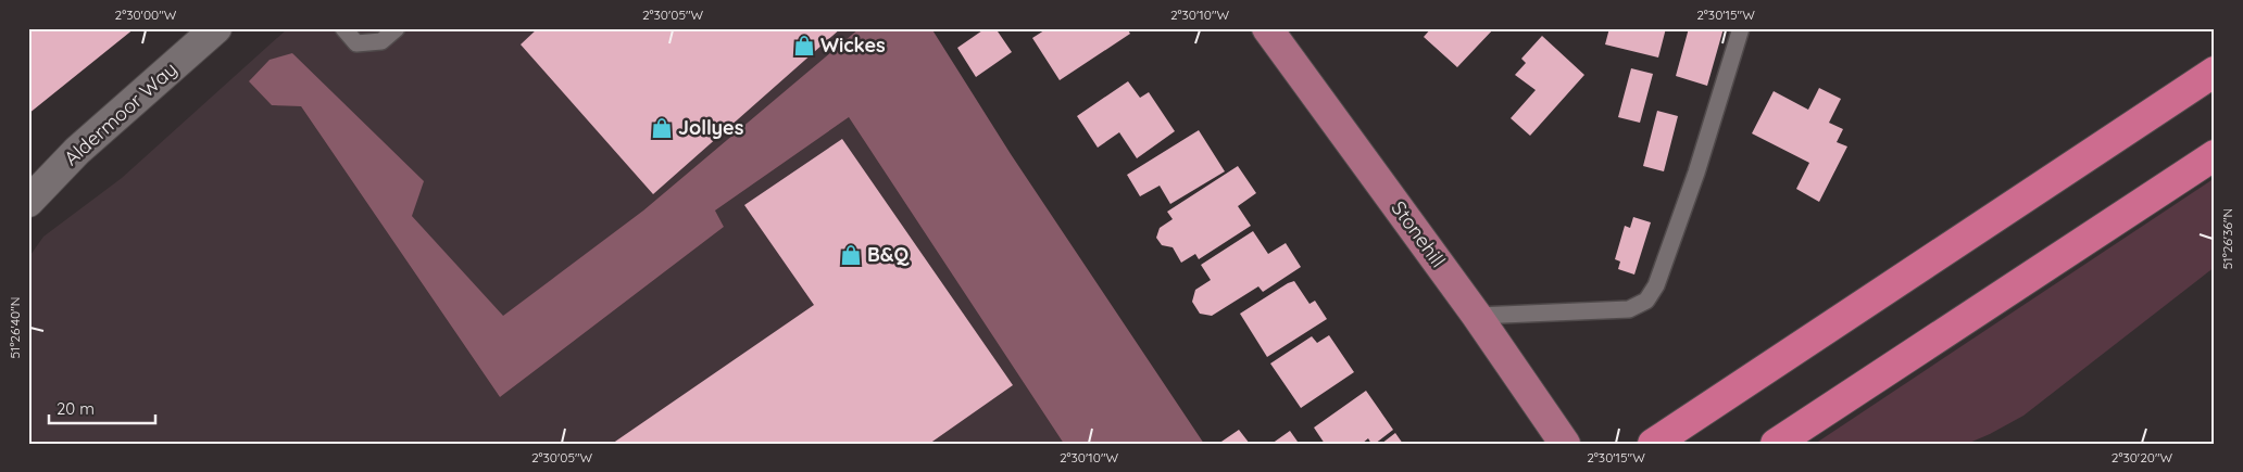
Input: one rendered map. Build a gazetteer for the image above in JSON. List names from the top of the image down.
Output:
{
  "streets": {
    "main road": ["Stonehill"],
    "street": ["Aldermoor Way"]
  },
  "places": {
    "shop": ["Wickes", "Jollyes", "B&Q"]
  },
  "scale_bar": "20 m",
  "coordinates": [
    "2°30'00\"W",
    "2°30'05\"W",
    "2°30'10\"W",
    "2°30'15\"W",
    "51°26'36\"N",
    "51°26'40\"N",
    "2°30'20\"W"
  ]
}
